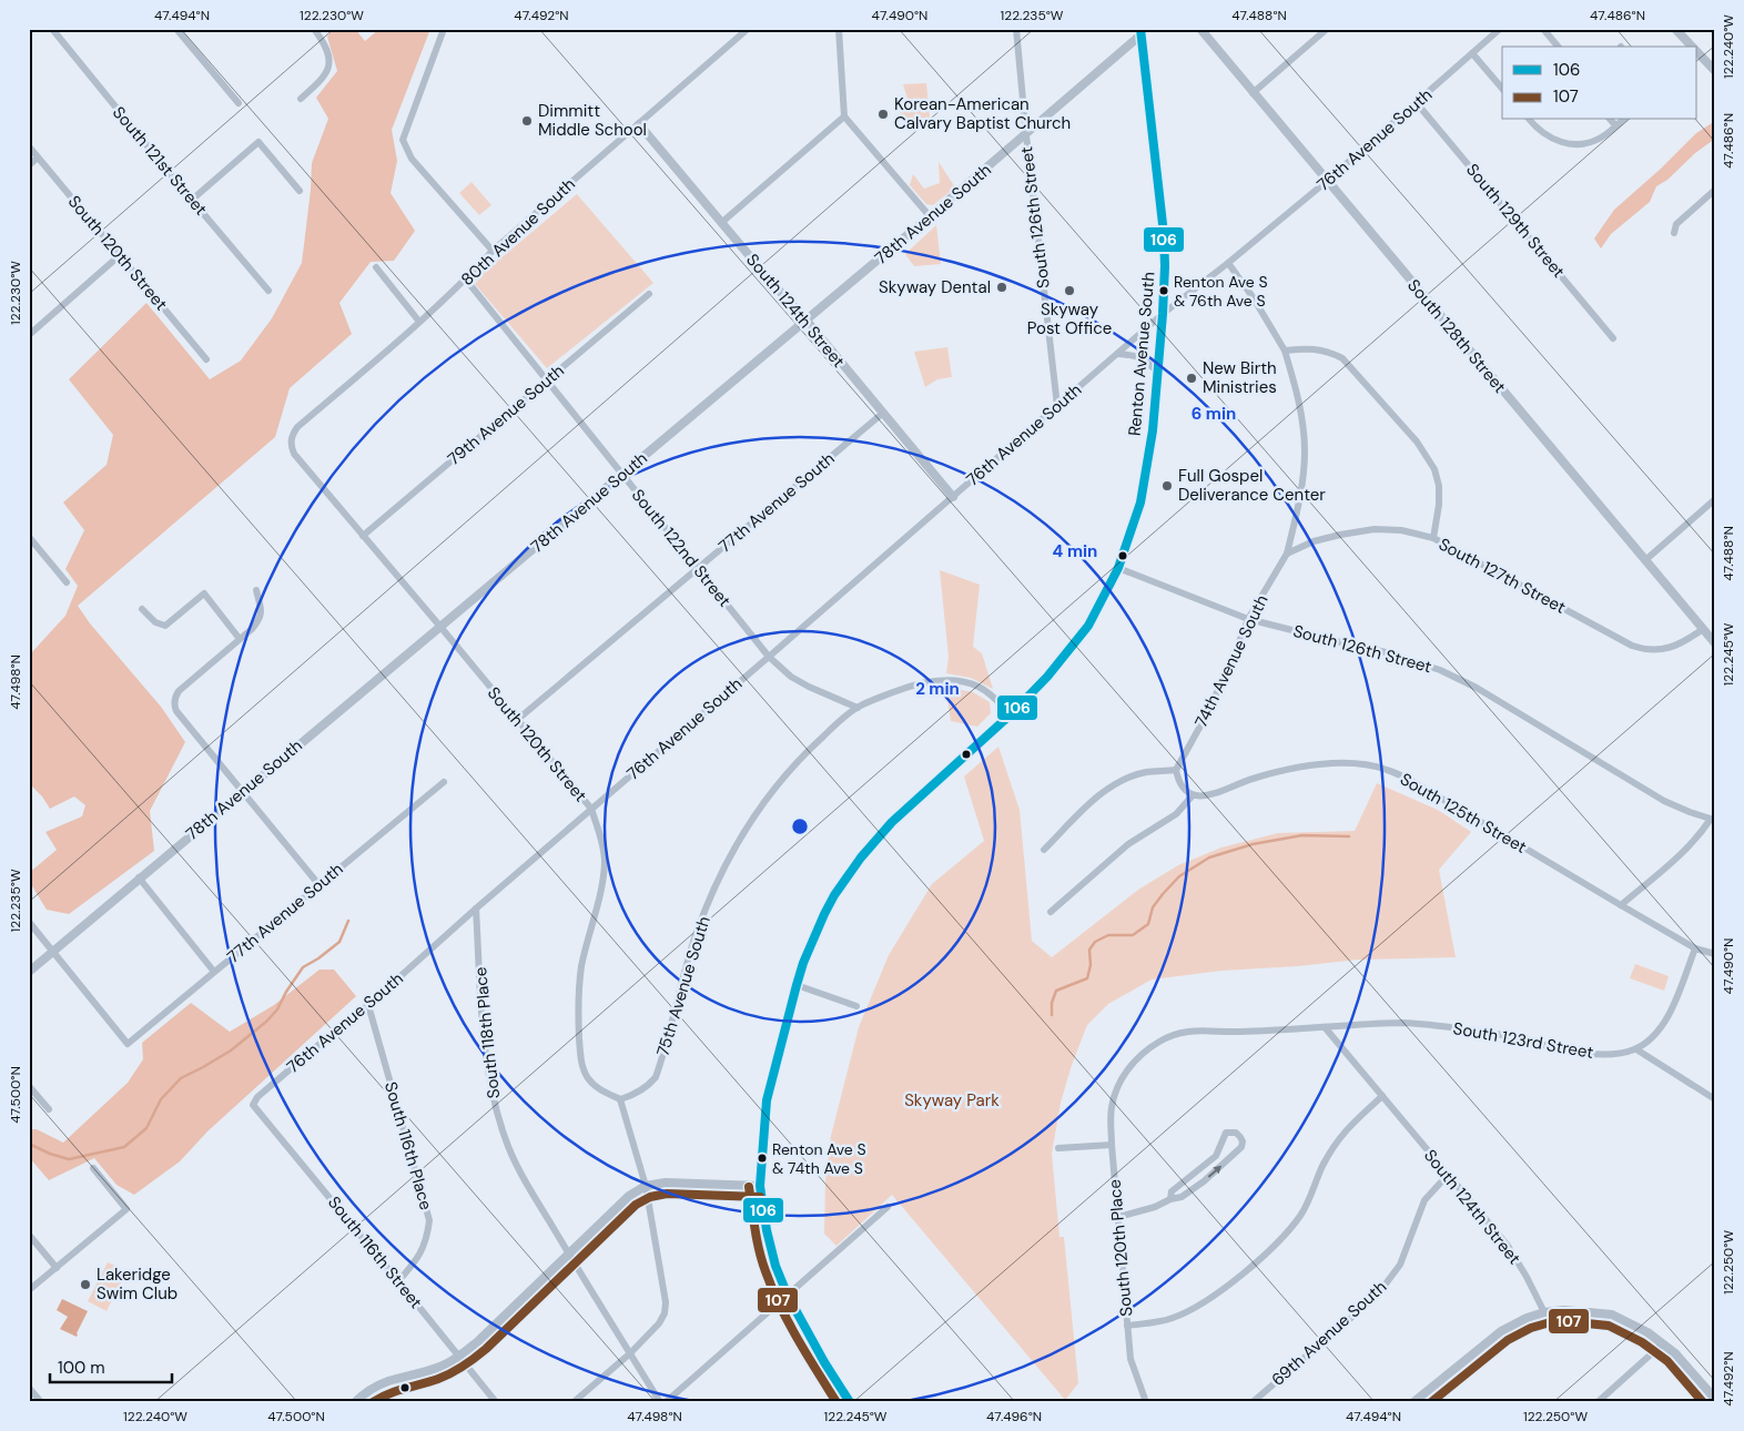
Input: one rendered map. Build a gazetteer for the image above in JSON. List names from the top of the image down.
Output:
{
  "streets": {
    "main road": ["Renton Avenue South"],
    "street": [
      "76th Avenue South",
      "South 121st Street",
      "78th Avenue South",
      "South 126th Street",
      "South 129th Street",
      "80th Avenue South",
      "South 120th Street",
      "South 124th Street",
      "South 128th Street",
      "79th Avenue South",
      "77th Avenue South",
      "South 122nd Street",
      "South 127th Street",
      "74th Avenue South",
      "South 125th Street",
      "75th Avenue South",
      "South 118th Place",
      "South 123rd Street",
      "South 116th Place",
      "South 120th Place",
      "South 116th Street",
      "69th Avenue South"
    ]
  },
  "crossings": [
    ["76th Avenue South", "South 126th Street"],
    ["76th Avenue South", "South 129th Street"],
    ["76th Avenue South", "South 120th Street"],
    ["76th Avenue South", "South 124th Street"],
    ["76th Avenue South", "South 128th Street"],
    ["76th Avenue South", "Renton Avenue South"],
    ["76th Avenue South", "South 122nd Street"],
    ["76th Avenue South", "South 118th Place"],
    ["76th Avenue South", "South 116th Place"],
    ["76th Avenue South", "South 116th Street"],
    ["78th Avenue South", "South 126th Street"],
    ["78th Avenue South", "South 120th Street"],
    ["78th Avenue South", "South 124th Street"],
    ["78th Avenue South", "Renton Avenue South"],
    ["78th Avenue South", "77th Avenue South"],
    ["78th Avenue South", "South 122nd Street"],
    ["South 126th Street", "Renton Avenue South"],
    ["South 126th Street", "74th Avenue South"],
    ["80th Avenue South", "South 120th Street"],
    ["80th Avenue South", "South 124th Street"],
    ["80th Avenue South", "South 122nd Street"],
    ["South 120th Street", "79th Avenue South"],
    ["South 120th Street", "77th Avenue South"],
    ["South 120th Street", "75th Avenue South"],
    ["South 124th Street", "77th Avenue South"],
    ["South 124th Street", "South 123rd Street"],
    ["South 124th Street", "69th Avenue South"],
    ["South 128th Street", "South 127th Street"],
    ["Renton Avenue South", "75th Avenue South"],
    ["79th Avenue South", "South 122nd Street"],
    ["77th Avenue South", "South 122nd Street"],
    ["South 122nd Street", "75th Avenue South"],
    ["South 127th Street", "74th Avenue South"],
    ["South 123rd Street", "South 120th Place"],
    ["South 116th Place", "South 116th Street"]
  ],
  "parks": ["Skyway Park"],
  "places": [
    "Korean-American Calvary Baptist Church",
    "Dimmitt Middle School",
    "Skyway Dental",
    "Skyway Post Office",
    "Renton Ave S & 76th Ave S",
    "New Birth Ministries",
    "Full Gospel Deliverance Center",
    "Renton Ave S & 74th Ave S",
    "Lakeridge Swim Club"
  ],
  "lines": ["transit line 106", "transit line 107"],
  "legend": ["106", "107"],
  "scale_bar": "100 m",
  "coordinates": [
    "47.494°N",
    "122.230°W",
    "47.492°N",
    "47.490°N",
    "122.235°W",
    "47.488°N",
    "47.486°N",
    "122.240°W",
    "122.245°W",
    "47.498°N",
    "47.500°N",
    "122.250°W",
    "47.496°N"
  ],
  "rings": ["6 min", "4 min", "2 min"]
}
